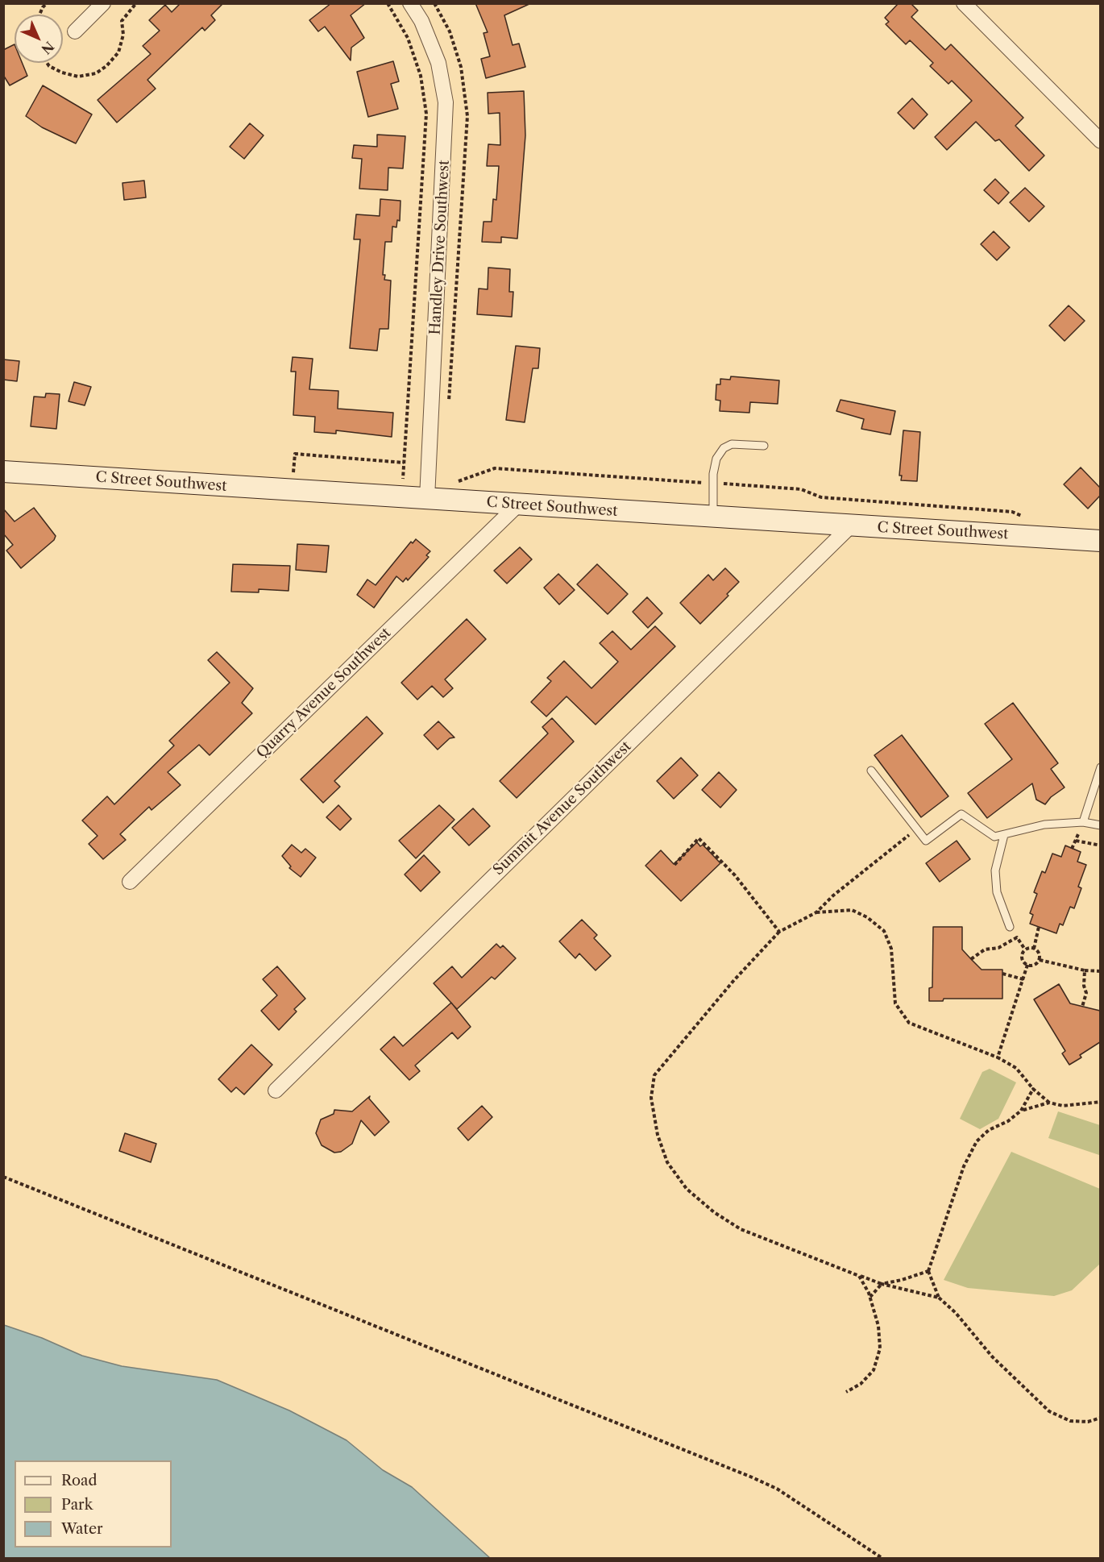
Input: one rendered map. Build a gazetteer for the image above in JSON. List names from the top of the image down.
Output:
{
  "streets": {
    "main road": ["C Street Southwest"],
    "street": ["Handley Drive Southwest", "Quarry Avenue Southwest", "Summit Avenue Southwest"]
  },
  "crossings": [
    ["Handley Drive Southwest", "C Street Southwest"],
    ["C Street Southwest", "Quarry Avenue Southwest"],
    ["C Street Southwest", "Summit Avenue Southwest"]
  ],
  "legend": ["Road", "Park", "Water"],
  "north": "bottom right"
}
